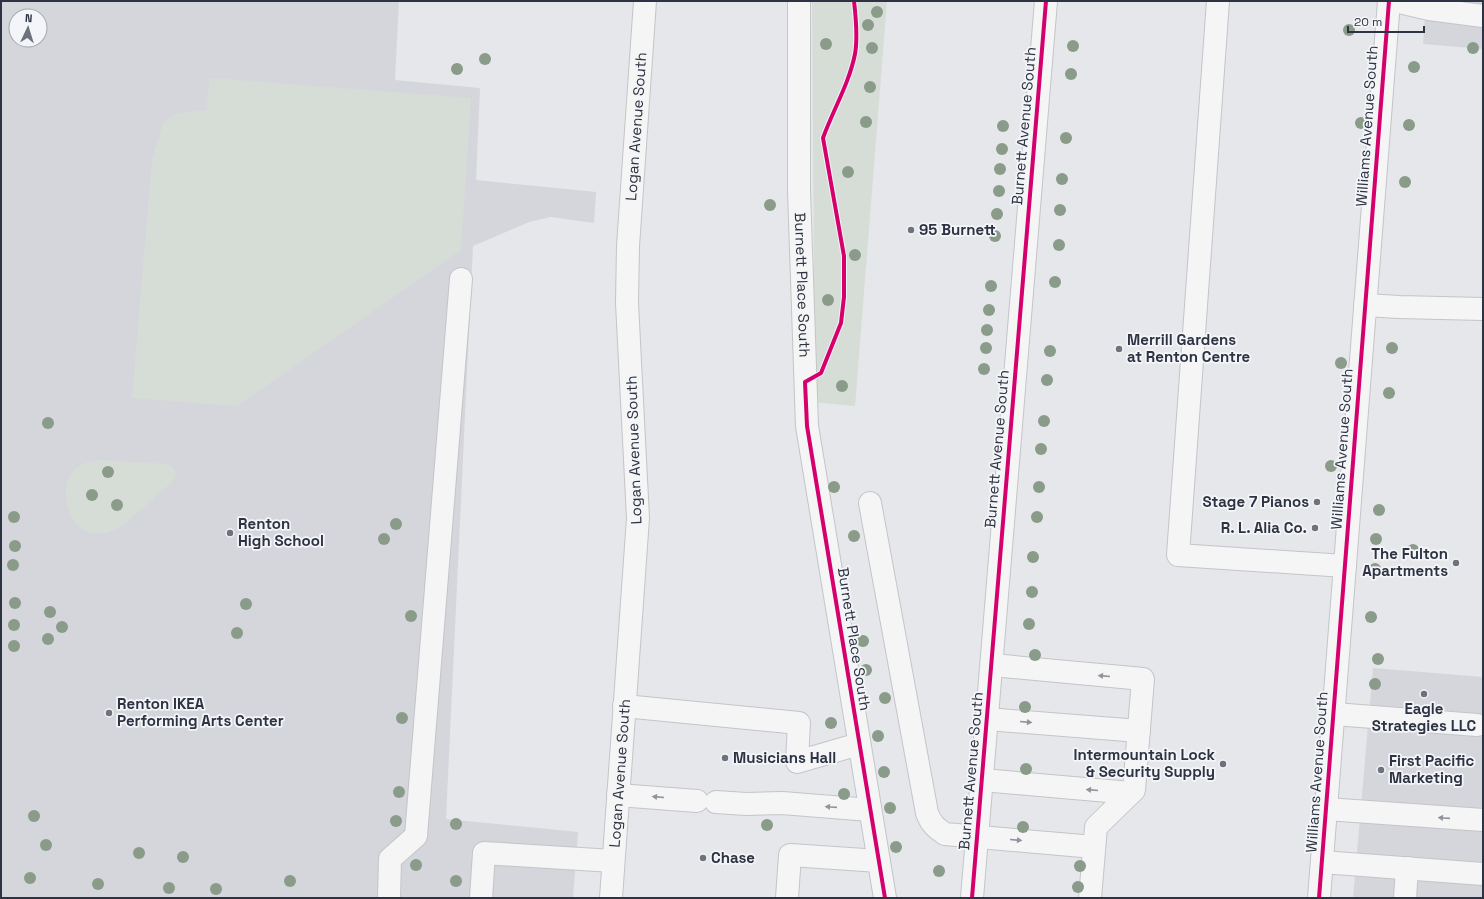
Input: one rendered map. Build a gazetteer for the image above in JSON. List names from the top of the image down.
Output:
{
  "streets": {
    "street": [
      "Logan Avenue South",
      "Burnett Avenue South",
      "Williams Avenue South",
      "Burnett Place South"
    ]
  },
  "places": [
    "95 Burnett",
    "Merrill Gardens at Renton Centre",
    "Stage 7 Pianos",
    "R. L. Alia Co.",
    "Renton High School",
    "The Fulton Apartments",
    "Eagle Strategies LLC",
    "Renton IKEA Performing Arts Center",
    "Musicians Hall",
    "Intermountain Lock & Security Supply",
    "First Pacific Marketing",
    "Chase"
  ],
  "scale_bar": "20 m",
  "north": "top"
}
